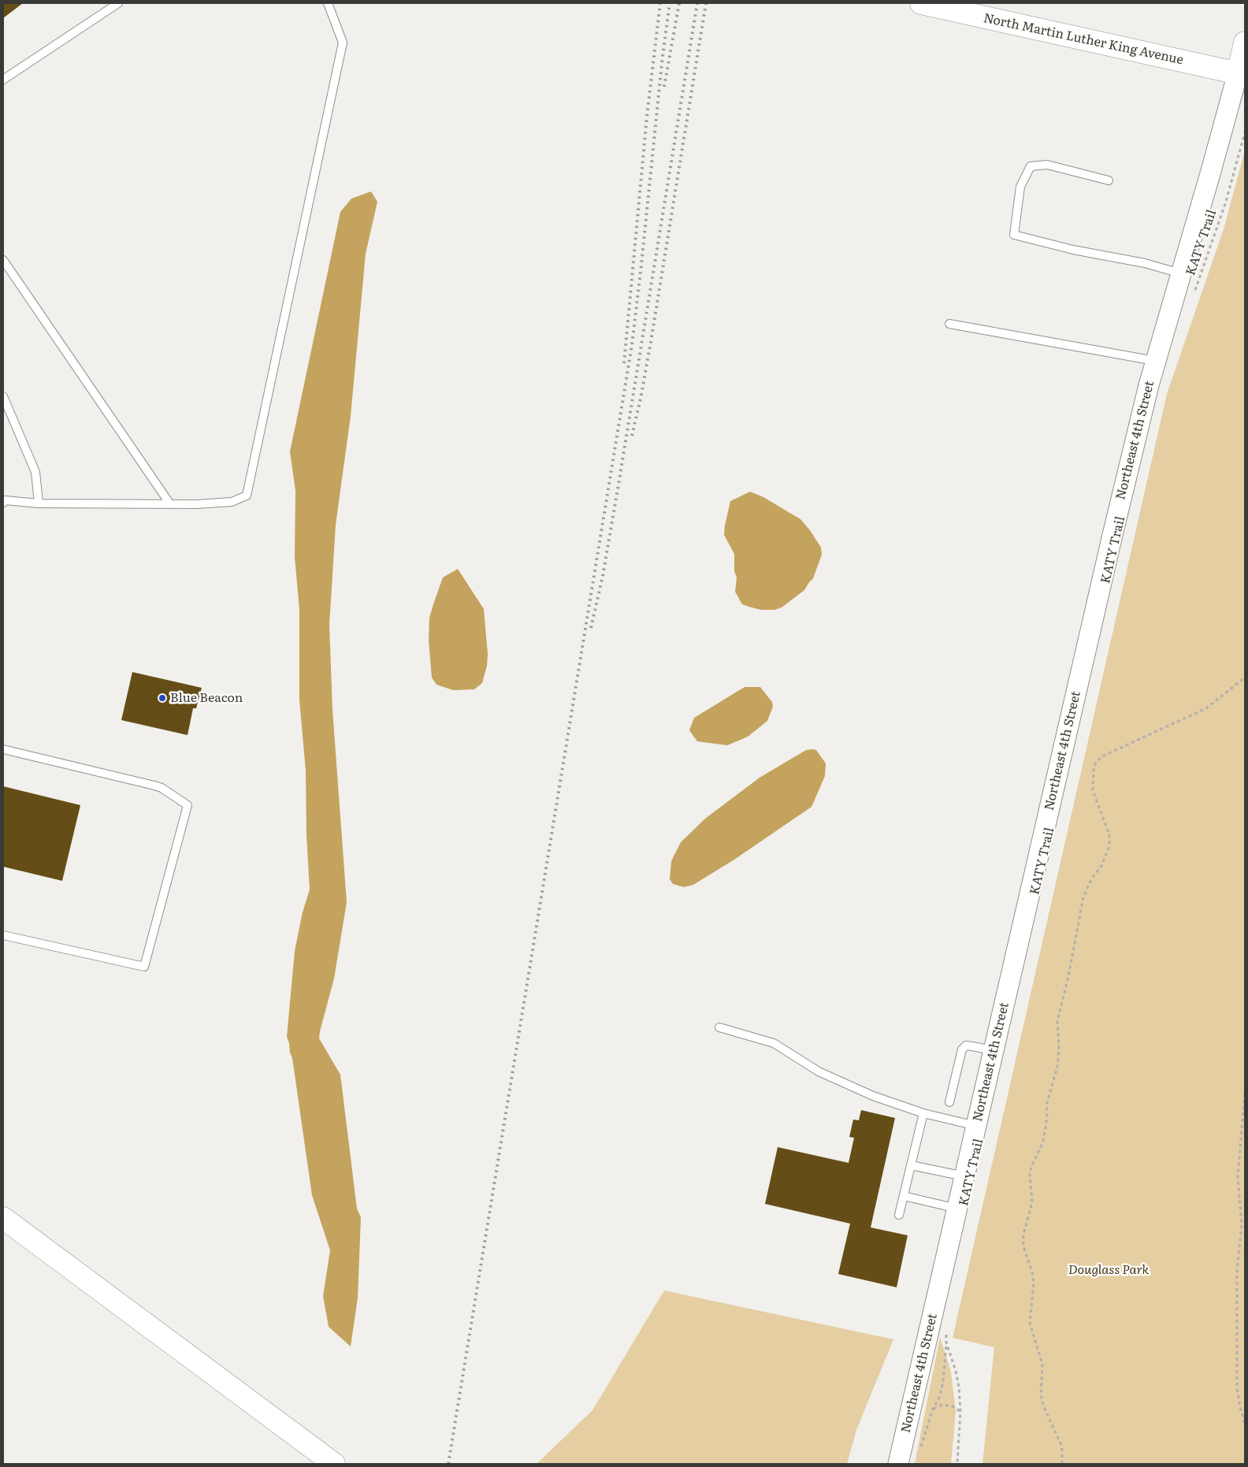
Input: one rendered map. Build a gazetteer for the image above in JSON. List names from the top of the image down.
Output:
{
  "streets": {
    "main road": ["North Martin Luther King Avenue", "Northeast 4th Street"],
    "path": ["KATY Trail"]
  },
  "crossings": [
    ["North Martin Luther King Avenue", "Northeast 4th Street"]
  ],
  "parks": ["Douglass Park"],
  "places": ["Blue Beacon"]
}
